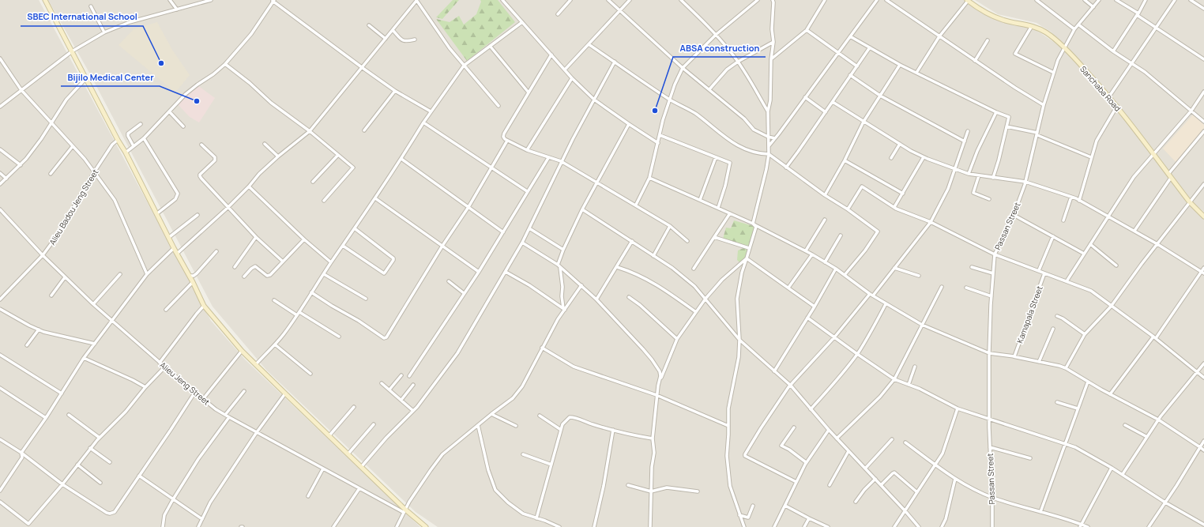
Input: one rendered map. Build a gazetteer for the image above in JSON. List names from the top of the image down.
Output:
{
  "streets": {
    "street": [
      "Sanchaba Road",
      "Alieu Badou Jeng Street",
      "Passan Street",
      "Kamapala Street",
      "Alieu Jeng Street"
    ]
  },
  "crossings": [
    ["Sanchaba Road", "Passan Street"],
    ["Alieu Badou Jeng Street", "Alieu Jeng Street"]
  ],
  "places": ["SBEC International School", "Bijilo Medical Center", "ABSA construction"]
}
